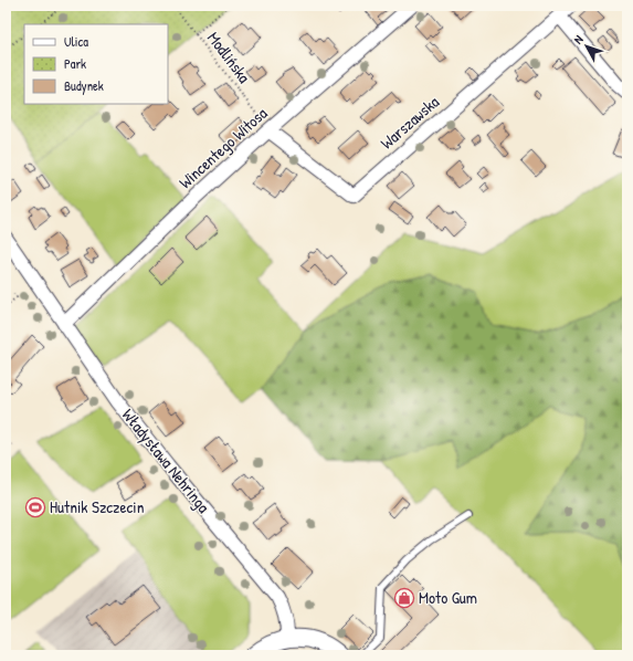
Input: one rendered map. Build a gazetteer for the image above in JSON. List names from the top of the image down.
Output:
{
  "streets": {
    "street": ["Warszawska", "Wincentego Witosa", "Władysława Nehringa"],
    "path": ["Modlińska"]
  },
  "crossings": [
    ["Modlińska", "Warszawska"],
    ["Modlińska", "Wincentego Witosa"],
    ["Warszawska", "Wincentego Witosa"],
    ["Wincentego Witosa", "Władysława Nehringa"]
  ],
  "places": {
    "sports": ["Hutnik Szczecin"],
    "shop": ["Moto Gum"]
  },
  "legend": ["Ulica", "Park", "Budynek"],
  "north": "top left"
}
